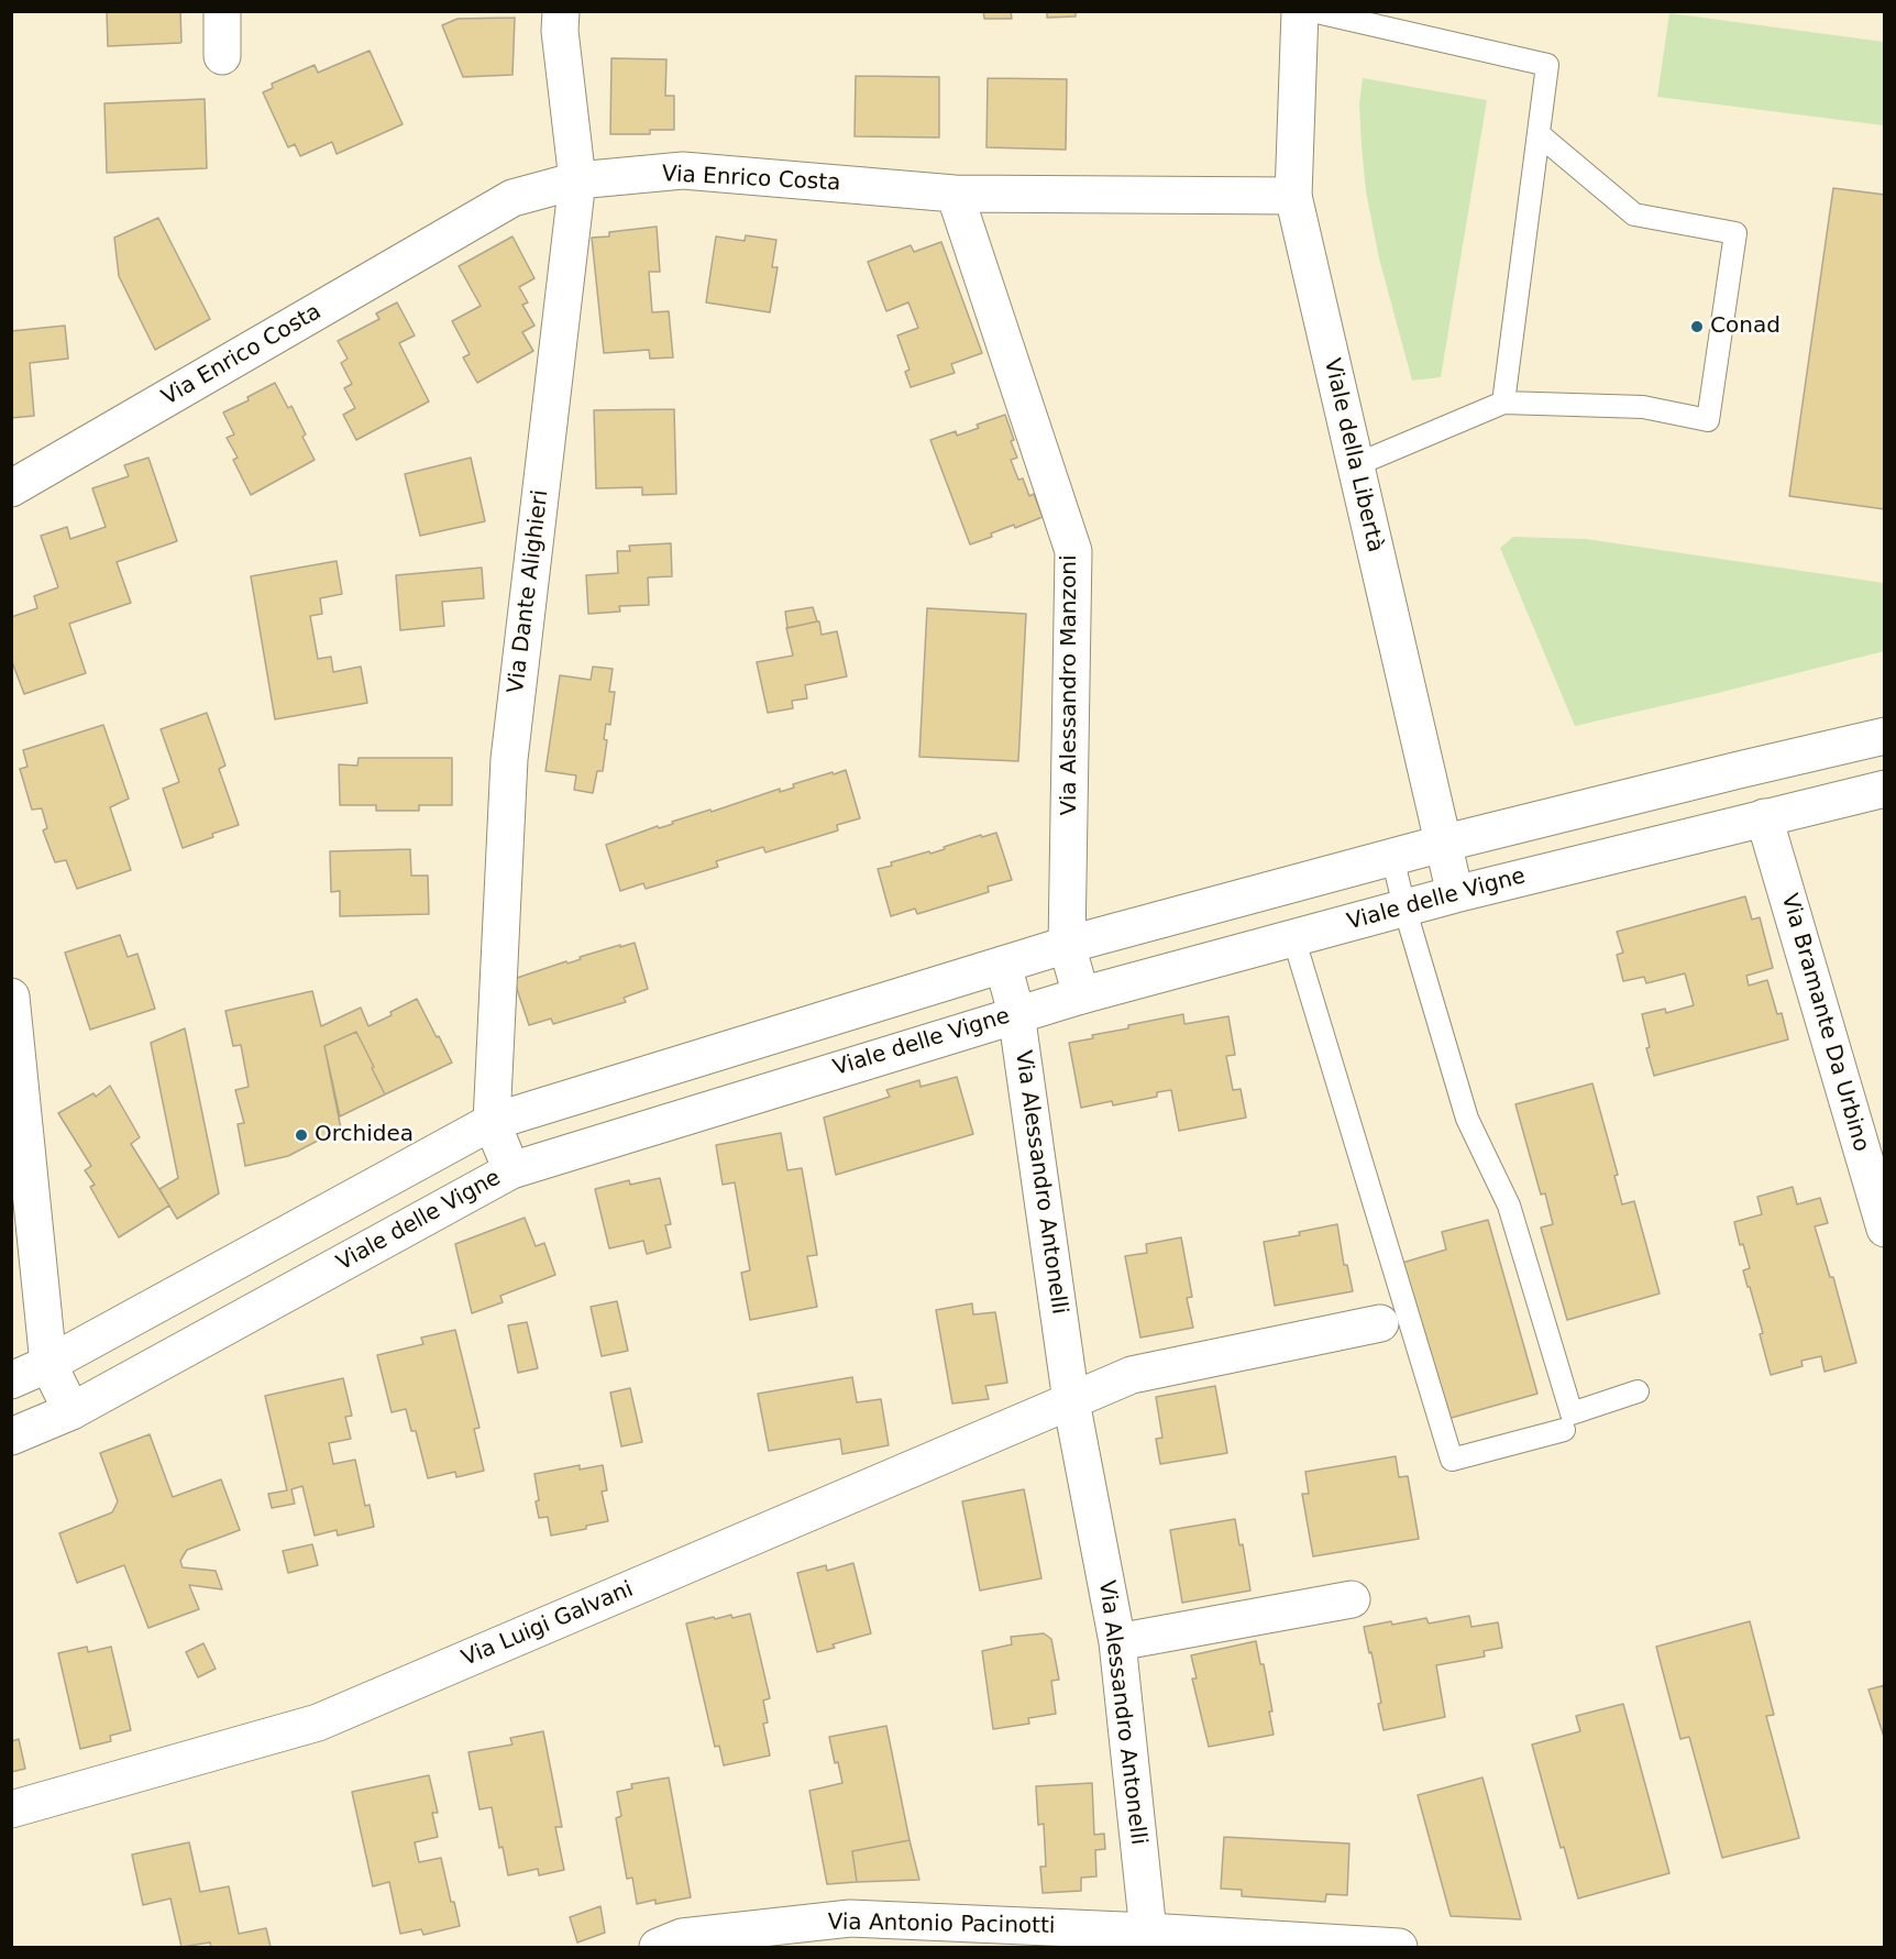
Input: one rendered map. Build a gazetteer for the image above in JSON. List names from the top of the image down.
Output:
{
  "streets": {
    "street": [
      "Via Enrico Costa",
      "Viale della Libertà",
      "Via Dante Alighieri",
      "Via Alessandro Manzoni",
      "Viale delle Vigne",
      "Via Bramante Da Urbino",
      "Via Alessandro Antonelli",
      "Via Luigi Galvani",
      "Via Antonio Pacinotti"
    ]
  },
  "crossings": [
    ["Via Enrico Costa", "Viale della Libertà"],
    ["Via Enrico Costa", "Via Dante Alighieri"],
    ["Via Enrico Costa", "Via Alessandro Manzoni"],
    ["Viale della Libertà", "Viale delle Vigne"],
    ["Via Dante Alighieri", "Viale delle Vigne"],
    ["Via Alessandro Manzoni", "Viale delle Vigne"],
    ["Viale delle Vigne", "Via Bramante Da Urbino"],
    ["Viale delle Vigne", "Via Alessandro Antonelli"],
    ["Via Alessandro Antonelli", "Via Luigi Galvani"],
    ["Via Alessandro Antonelli", "Via Antonio Pacinotti"]
  ],
  "places": ["Conad", "Orchidea"]
}
